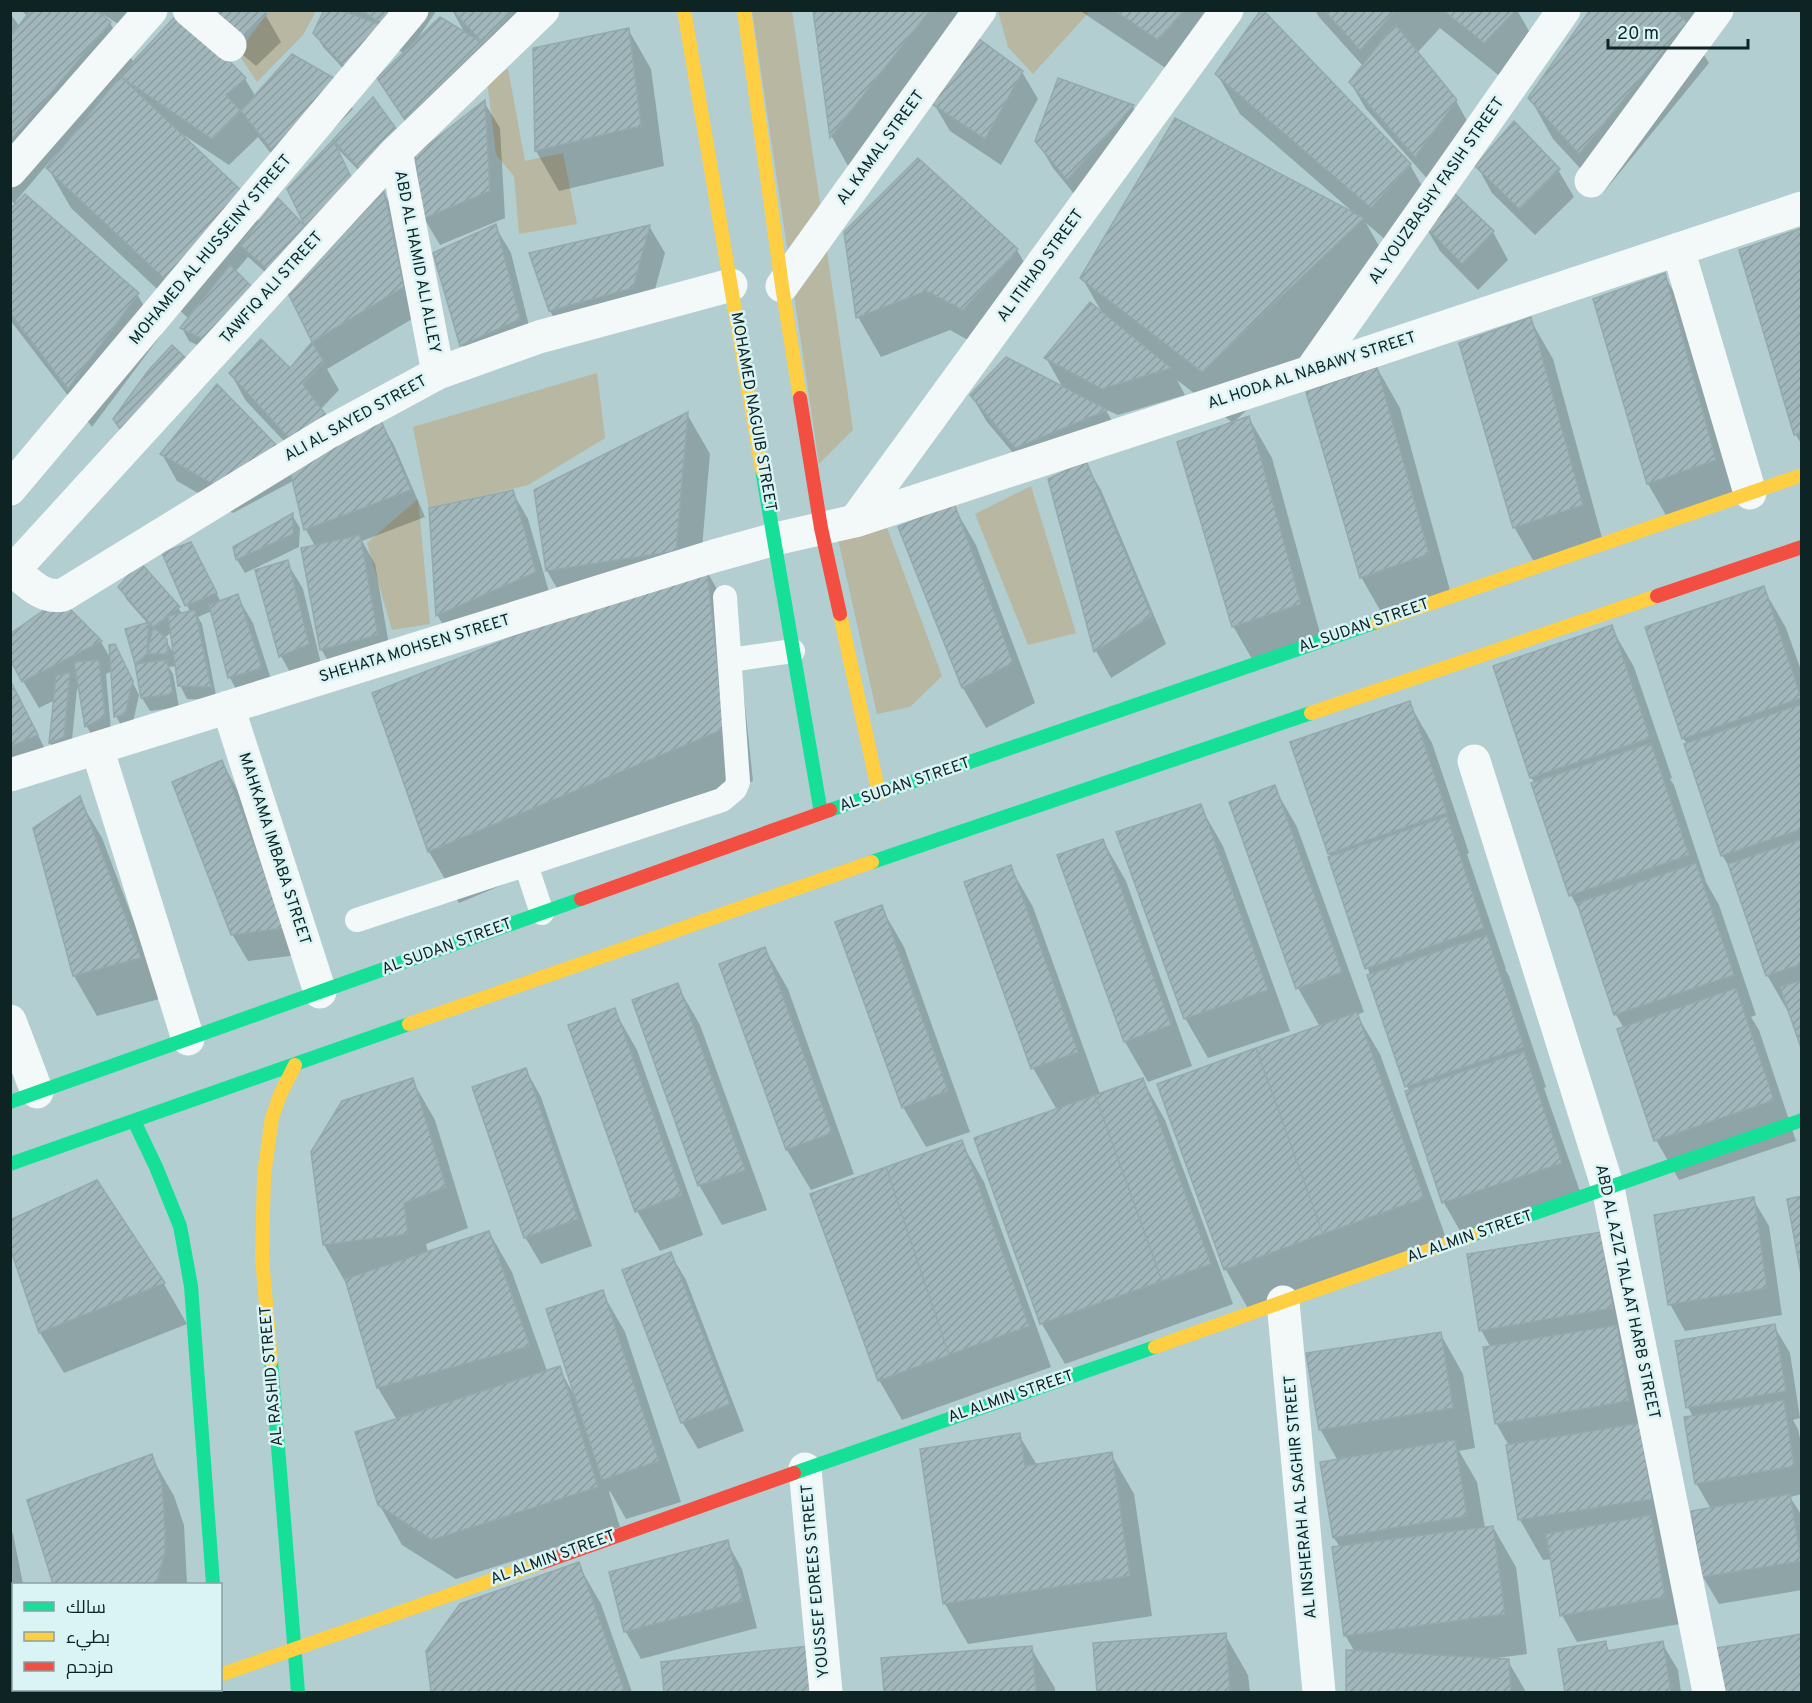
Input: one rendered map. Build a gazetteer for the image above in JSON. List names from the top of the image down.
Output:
{
  "streets": {
    "main road": [
      "MOHAMED NAGUIB STREET",
      "AL SUDAN STREET",
      "AL ALMIN STREET",
      "AL RASHID STREET"
    ],
    "street": [
      "AL KAMAL STREET",
      "AL YOUZBASHY FASIH STREET",
      "MOHAMED AL HUSSEINY STREET",
      "ABD AL HAMID ALI ALLEY",
      "AL ITIHAD STREET",
      "TAWFIQ ALI STREET",
      "AL HODA AL NABAWY STREET",
      "ALI AL SAYED STREET",
      "SHEHATA MOHSEN STREET",
      "MAHKAMA IMBABA STREET",
      "ABD AL AZIZ TALAAT HARB STREET",
      "AL INSHERAH AL SAGHIR STREET",
      "YOUSSEF EDREES STREET"
    ]
  },
  "crossings": [
    ["AL YOUZBASHY FASIH STREET", "AL HODA AL NABAWY STREET"],
    ["ABD AL HAMID ALI ALLEY", "TAWFIQ ALI STREET"],
    ["ABD AL HAMID ALI ALLEY", "ALI AL SAYED STREET"],
    ["AL ITIHAD STREET", "AL HODA AL NABAWY STREET"],
    ["TAWFIQ ALI STREET", "ALI AL SAYED STREET"],
    ["AL HODA AL NABAWY STREET", "SHEHATA MOHSEN STREET"],
    ["MOHAMED NAGUIB STREET", "ALI AL SAYED STREET"],
    ["MOHAMED NAGUIB STREET", "AL SUDAN STREET"],
    ["MOHAMED NAGUIB STREET", "SHEHATA MOHSEN STREET"],
    ["AL SUDAN STREET", "MAHKAMA IMBABA STREET"],
    ["SHEHATA MOHSEN STREET", "MAHKAMA IMBABA STREET"],
    ["AL ALMIN STREET", "ABD AL AZIZ TALAAT HARB STREET"],
    ["AL ALMIN STREET", "AL RASHID STREET"],
    ["AL ALMIN STREET", "AL INSHERAH AL SAGHIR STREET"],
    ["AL ALMIN STREET", "YOUSSEF EDREES STREET"]
  ],
  "legend": ["سالك", "بطيء", "مزدحم"],
  "scale_bar": "20 m"
}
